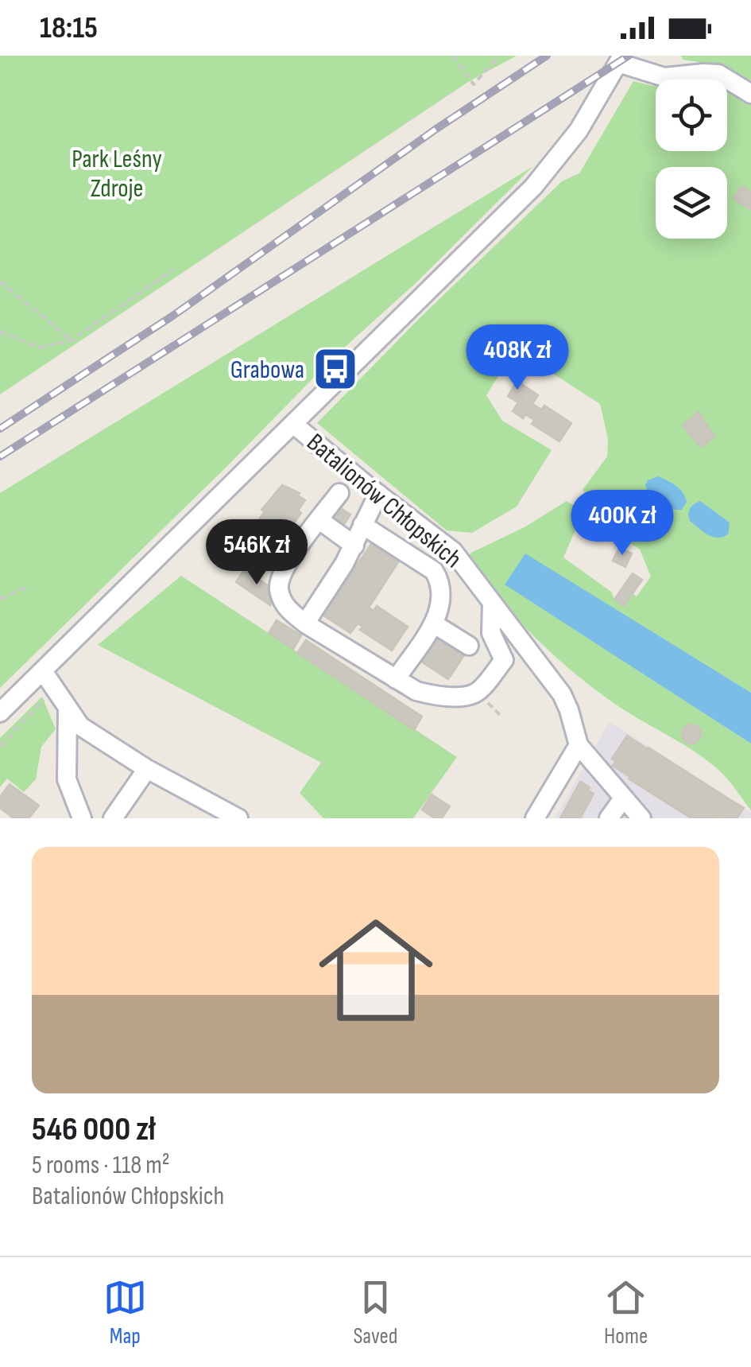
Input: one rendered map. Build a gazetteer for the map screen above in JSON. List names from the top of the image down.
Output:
{
  "streets": {
    "street": ["Batalionów Chłopskich"]
  },
  "parks": ["Park Leśny Zdroje"],
  "places": {
    "bus stop": ["Grabowa"]
  },
  "page": {
    "status": "18:15",
    "price": ["408K zł", "400K zł", "546K zł"],
    "list": [
      {
        "name": "546 000 zł",
        "note": "5 rooms · 118 m² · Batalionów Chłopskich"
      }
    ],
    "tabs": ["Map", "Saved", "Home"]
  }
}
